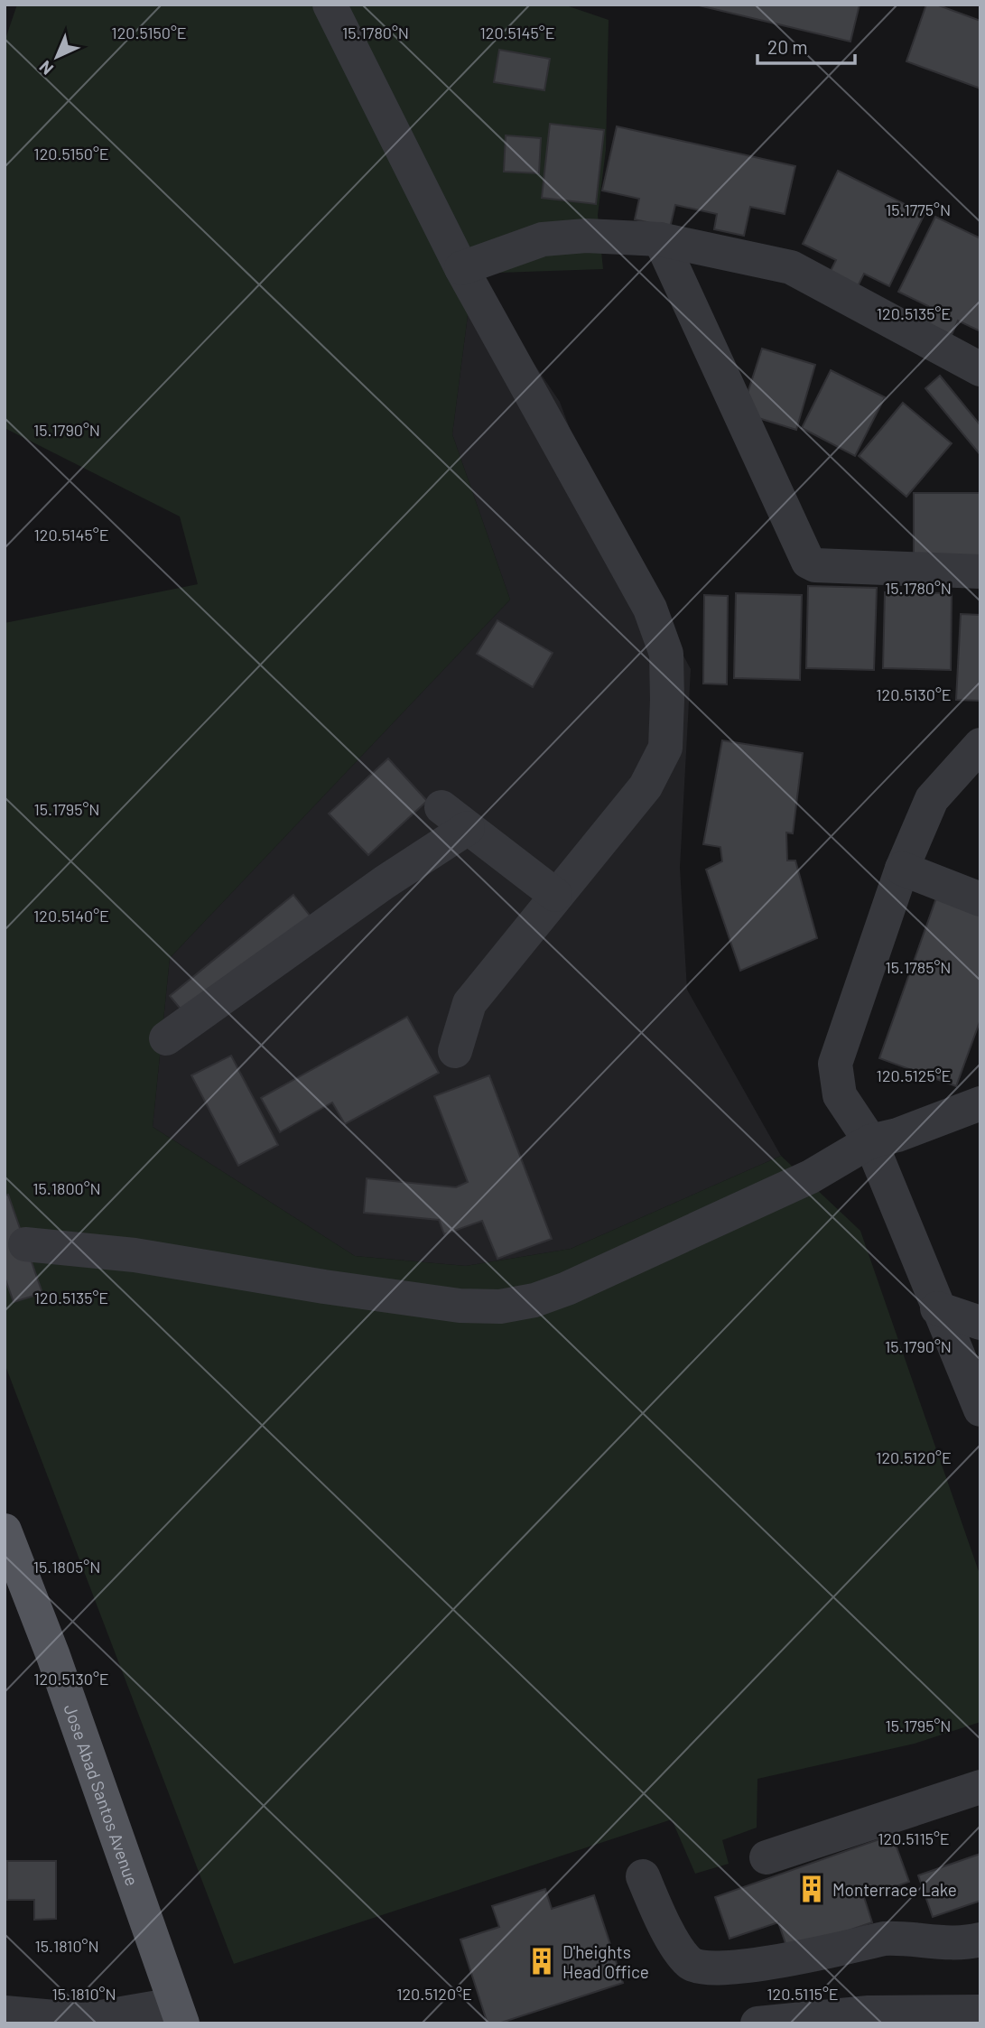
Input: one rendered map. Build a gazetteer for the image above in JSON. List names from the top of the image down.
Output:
{
  "streets": {
    "main road": ["Jose Abad Santos Avenue"]
  },
  "places": {
    "building": ["Monterrace Lake", "D'heights Head Office"]
  },
  "scale_bar": "20 m",
  "north": "bottom left",
  "coordinates": [
    "15.1780°N",
    "120.5150°E",
    "120.5145°E",
    "15.1775°N",
    "120.5135°E",
    "15.1790°N",
    "120.5130°E",
    "15.1795°N",
    "120.5140°E",
    "15.1785°N",
    "120.5125°E",
    "15.1800°N",
    "120.5120°E",
    "15.1805°N",
    "120.5115°E",
    "15.1810°N"
  ]
}
